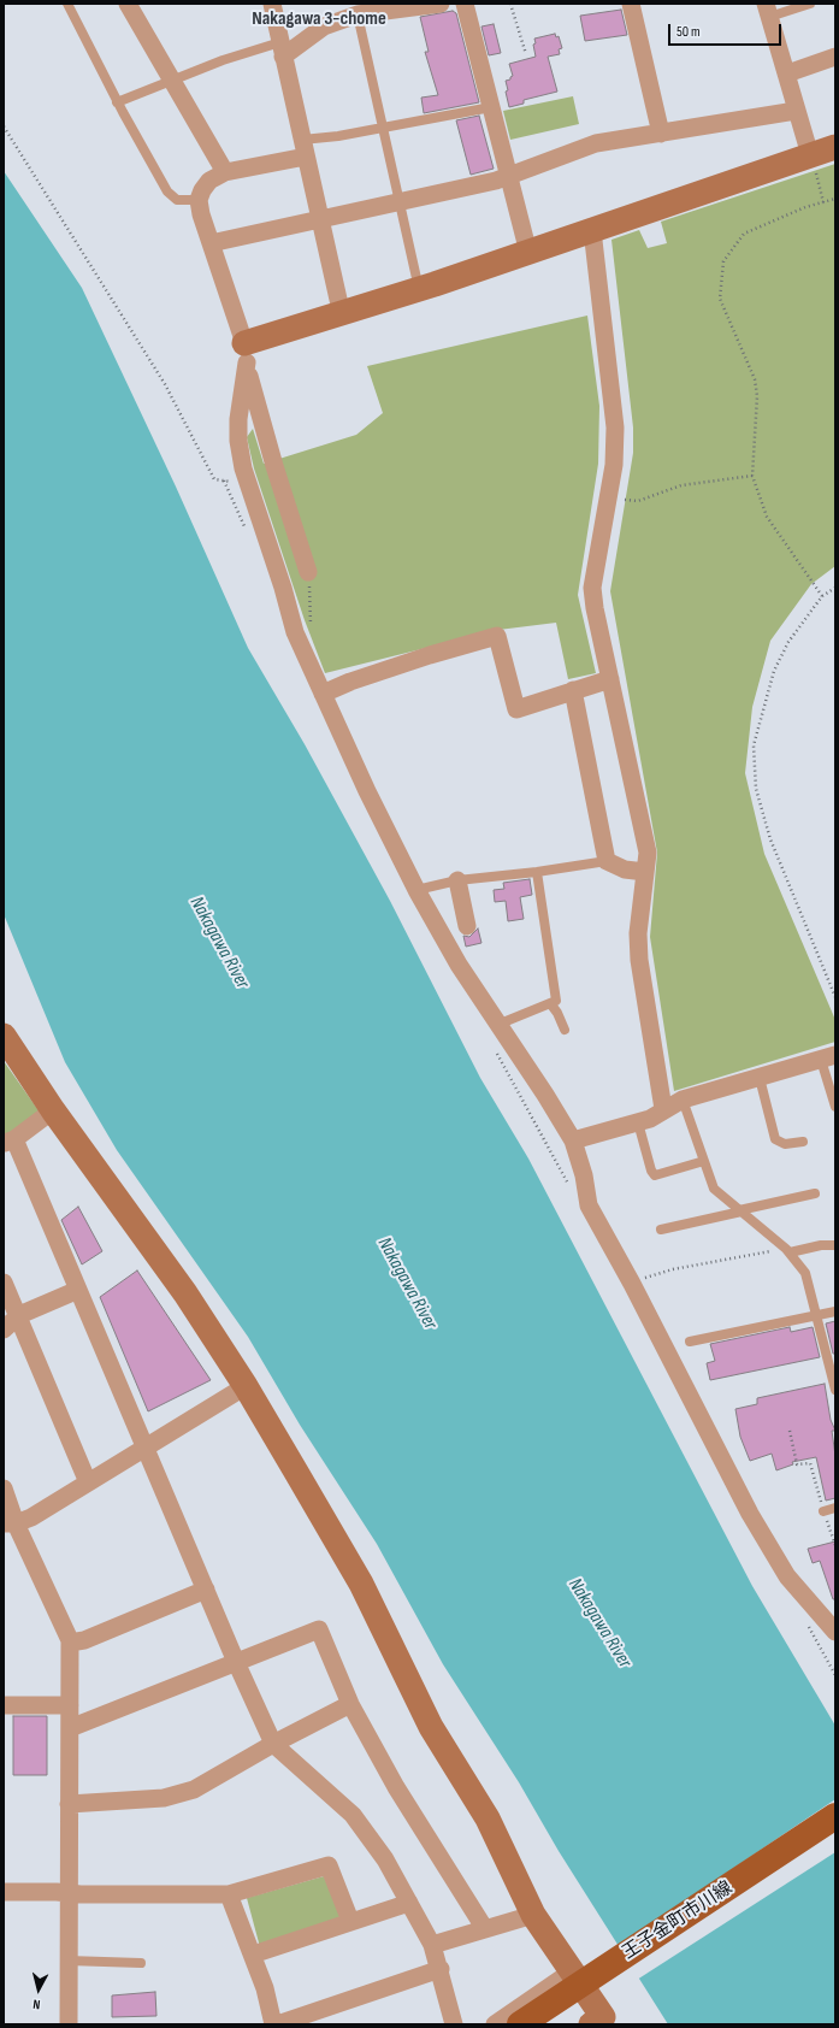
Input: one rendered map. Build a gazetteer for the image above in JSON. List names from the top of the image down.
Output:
{
  "streets": {
    "main road": ["王子金町市川線"]
  },
  "districts": ["Nakagawa 3-chome"],
  "water": ["Nakagawa River"],
  "scale_bar": "50 m",
  "north": "bottom"
}
